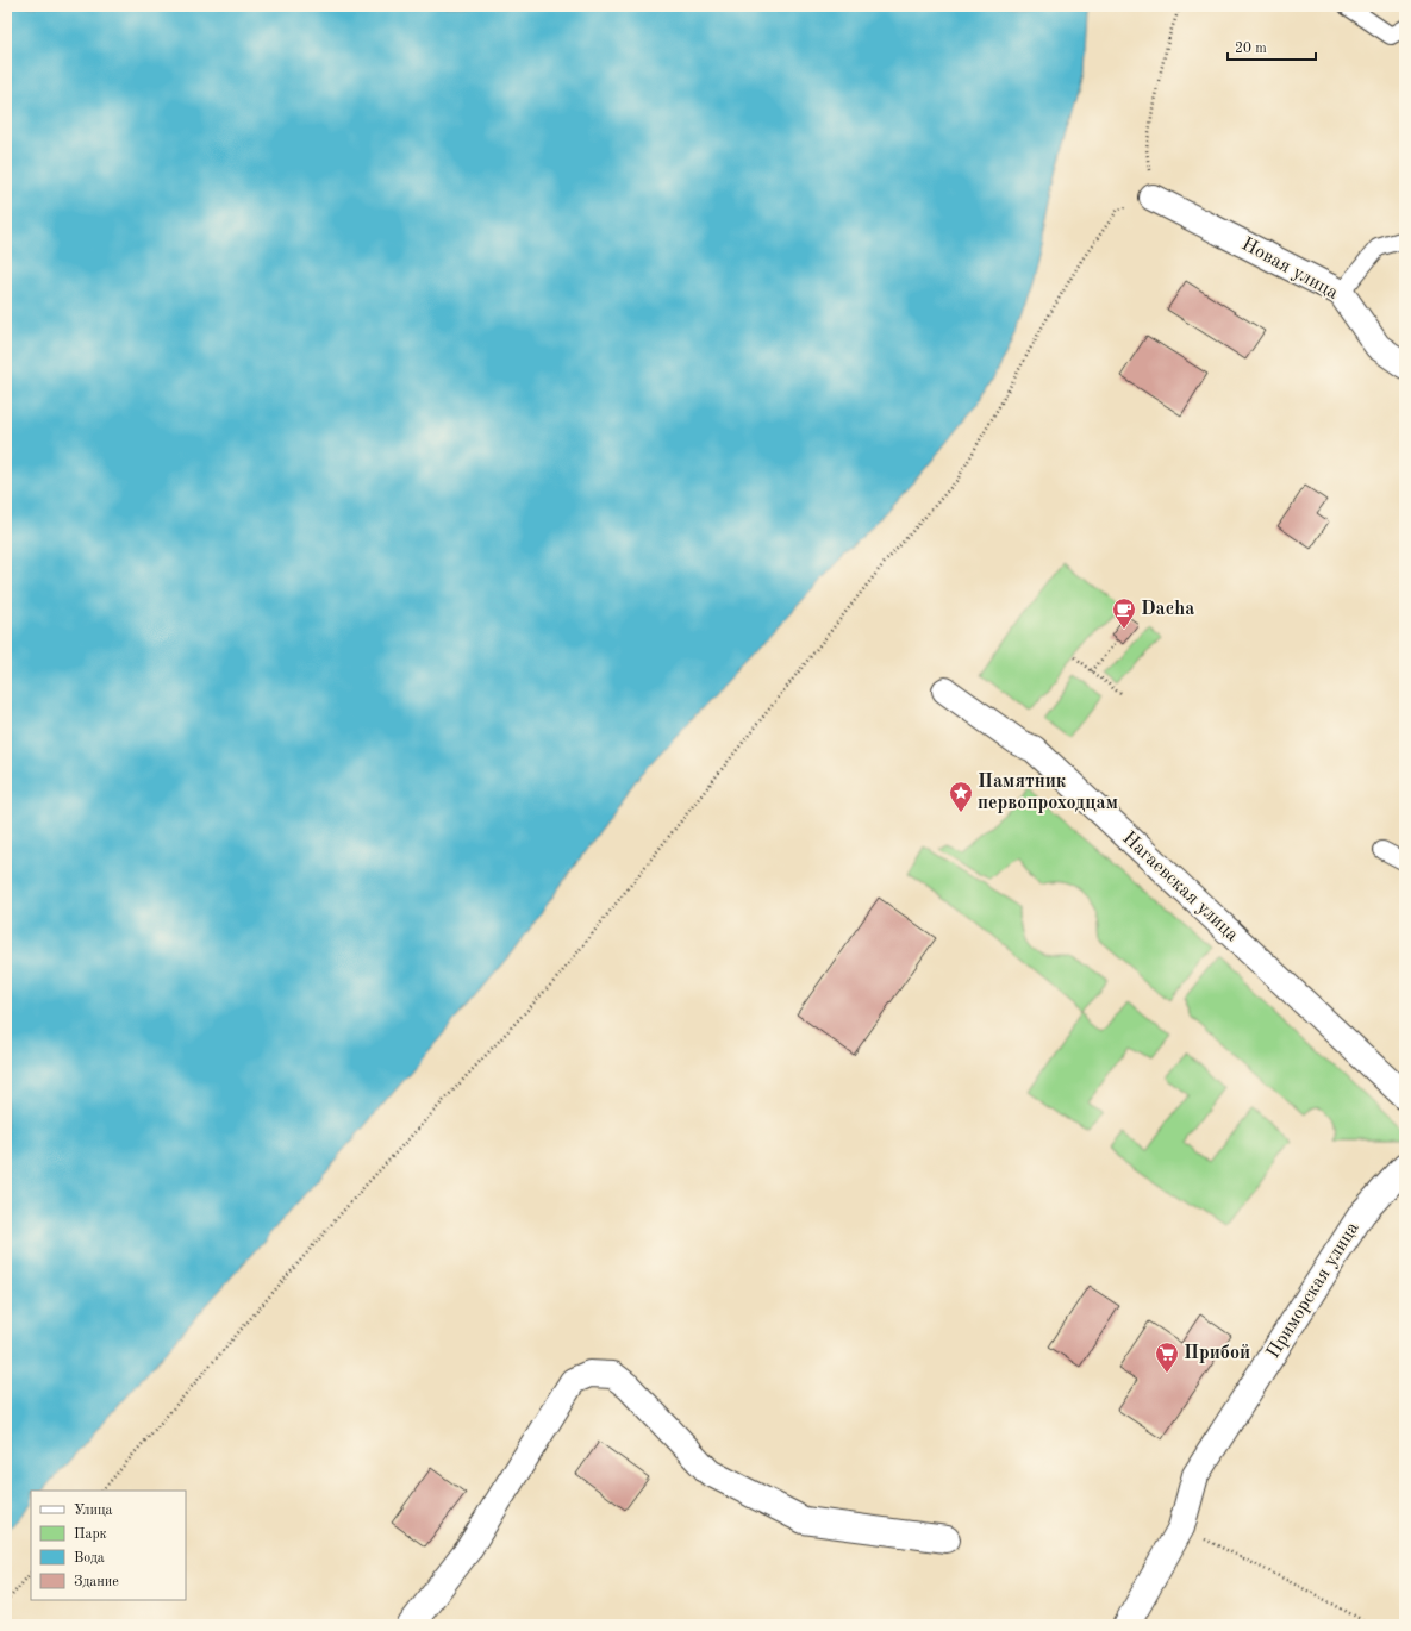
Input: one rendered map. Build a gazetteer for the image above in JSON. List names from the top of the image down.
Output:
{
  "streets": {
    "street": ["Новая улица", "Нагаевская улица", "Приморская улица"]
  },
  "places": {
    "cafe": ["Dacha"],
    "place": ["Памятник первопроходцам"],
    "supermarket": ["Прибой"]
  },
  "legend": [
    "Улица",
    "Парк",
    "Вода",
    "Здание"
  ],
  "scale_bar": "20 m"
}
